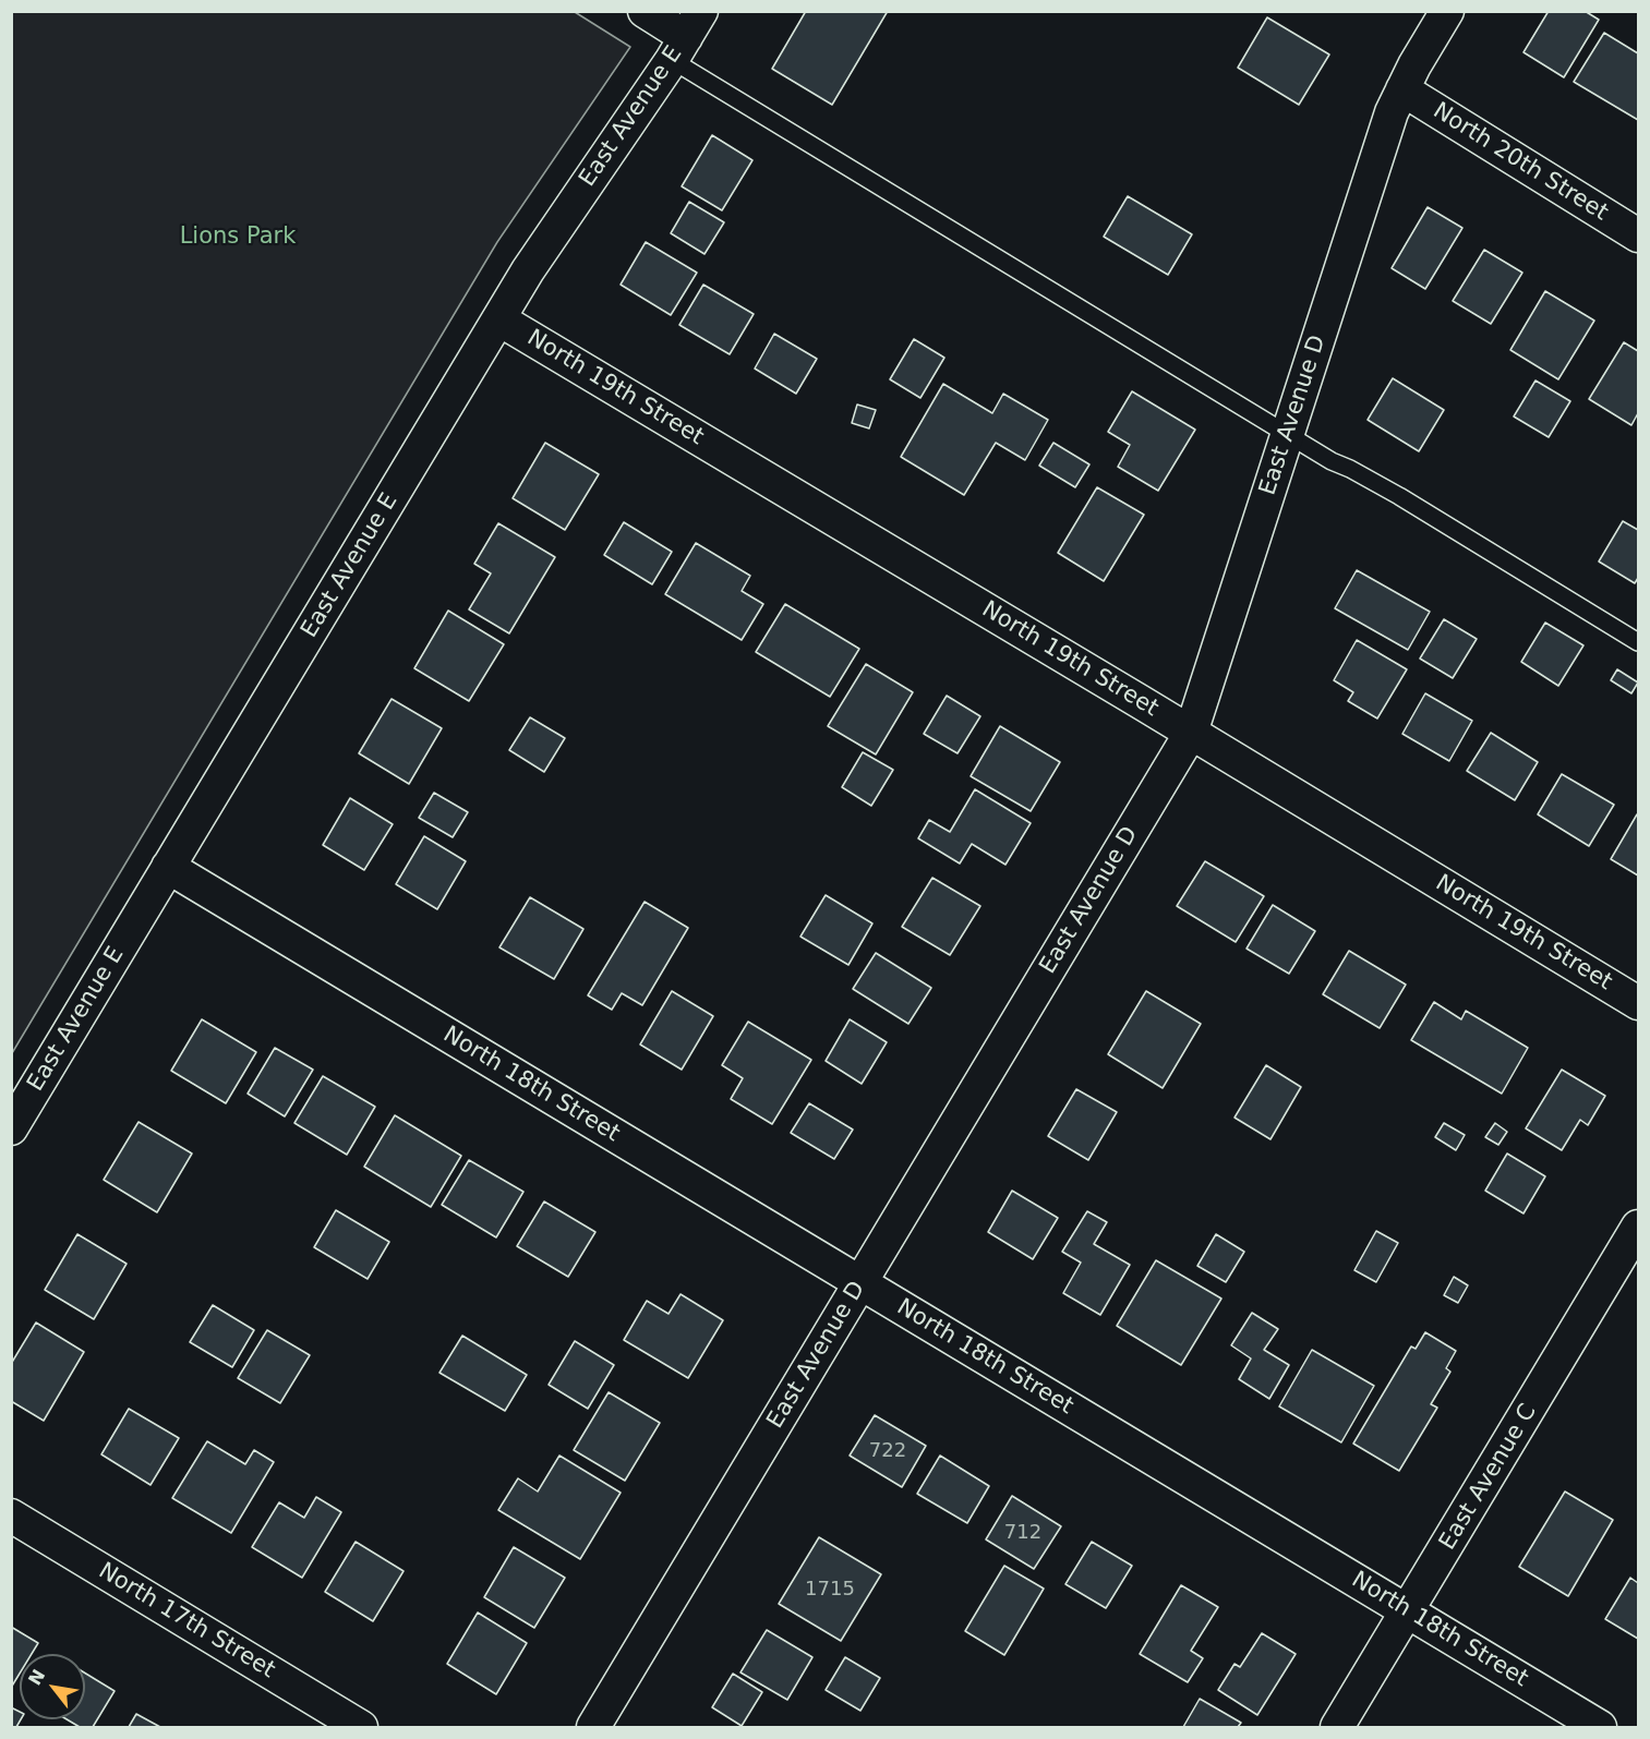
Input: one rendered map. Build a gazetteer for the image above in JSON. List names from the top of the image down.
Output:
{
  "streets": {
    "street": [
      "East Avenue E",
      "North 20th Street",
      "North 19th Street",
      "East Avenue D",
      "North 18th Street",
      "East Avenue C",
      "North 17th Street"
    ]
  },
  "crossings": [
    ["East Avenue E", "North 19th Street"],
    ["East Avenue E", "North 18th Street"],
    ["North 20th Street", "East Avenue D"],
    ["North 19th Street", "East Avenue D"],
    ["East Avenue D", "North 18th Street"],
    ["North 18th Street", "East Avenue C"]
  ],
  "parks": ["Lions Park"],
  "house_numbers": ["722", "712", "1715"],
  "north": "top left"
}
